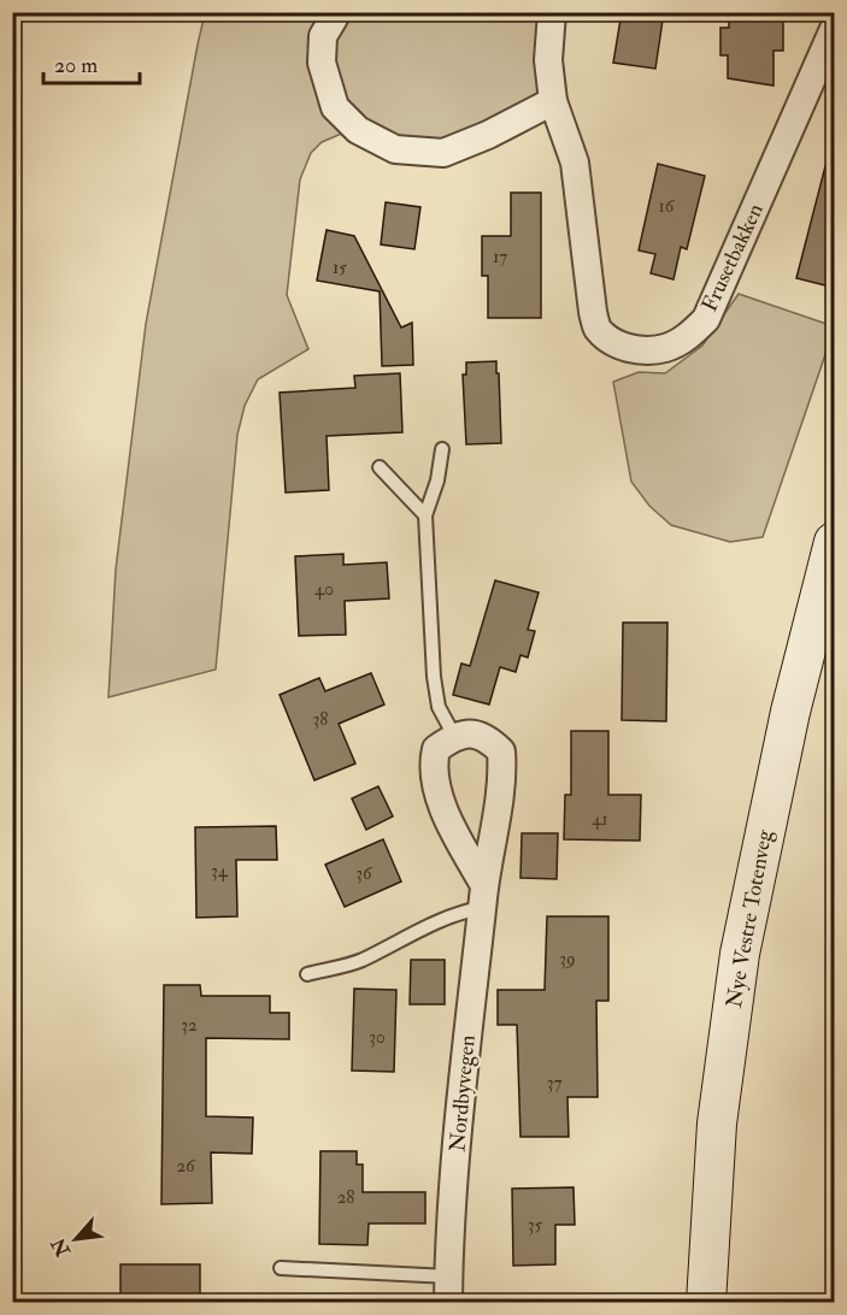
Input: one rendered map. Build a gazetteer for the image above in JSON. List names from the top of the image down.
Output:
{
  "streets": {
    "main road": ["Nye Vestre Totenveg"],
    "street": ["Frusetbakken", "Nordbyvegen"]
  },
  "house_numbers": [
    "16",
    "17",
    "15",
    "40",
    "38",
    "41",
    "34",
    "36",
    "39",
    "32",
    "30",
    "37",
    "26",
    "28",
    "35"
  ],
  "scale_bar": "20 m",
  "north": "bottom left"
}
